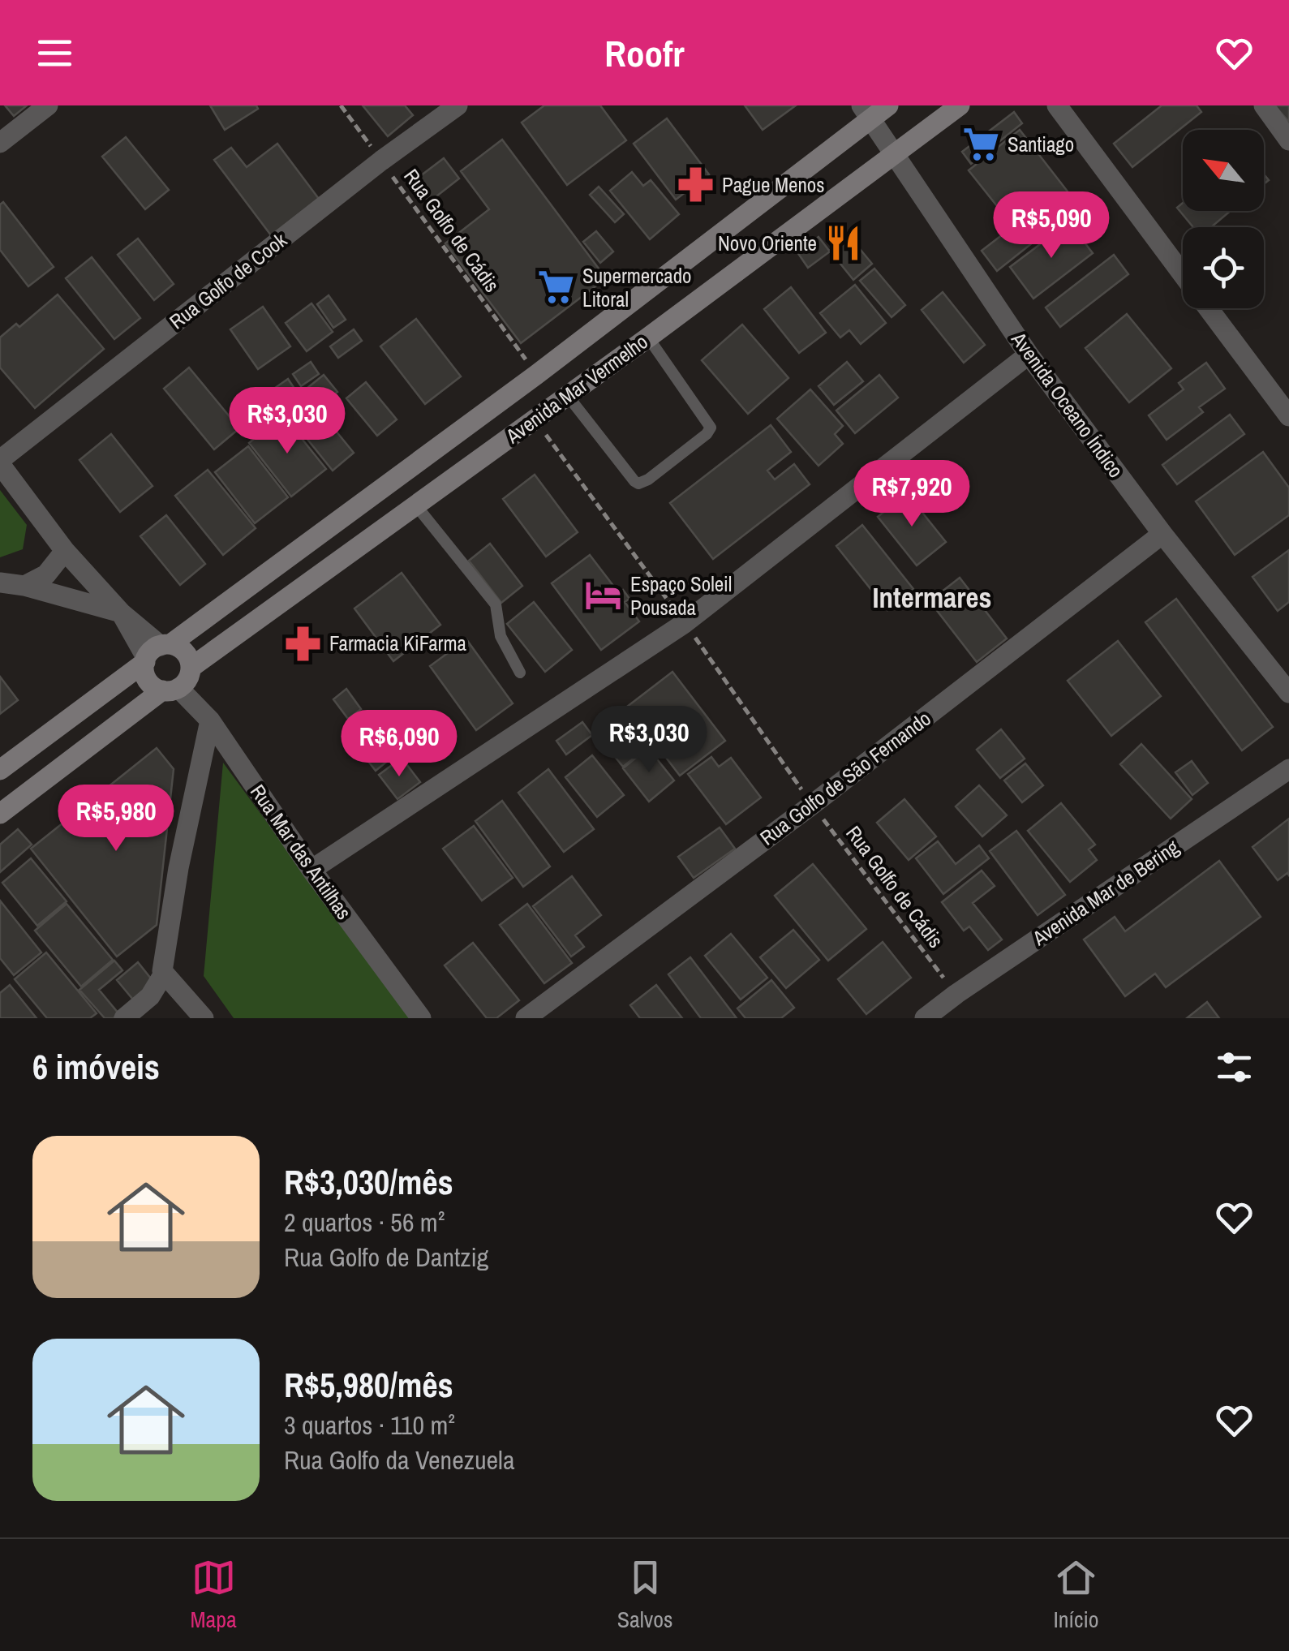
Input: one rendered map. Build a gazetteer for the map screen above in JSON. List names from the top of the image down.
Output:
{
  "streets": {
    "street": [
      "Rua Golfo de Cook",
      "Avenida Mar Vermelho",
      "Avenida Oceano Índico",
      "Rua Golfo de São Fernando",
      "Rua Mar das Antilhas",
      "Avenida Mar de Bering"
    ],
    "path": ["Rua Golfo de Cádis"]
  },
  "crossings": [
    ["Rua Golfo de Cádis", "Rua Golfo de Cook"],
    ["Rua Golfo de Cádis", "Avenida Mar Vermelho"],
    ["Rua Golfo de Cádis", "Rua Golfo de São Fernando"],
    ["Rua Golfo de Cádis", "Avenida Mar de Bering"],
    ["Avenida Mar Vermelho", "Avenida Oceano Índico"],
    ["Avenida Mar Vermelho", "Rua Mar das Antilhas"],
    ["Avenida Oceano Índico", "Rua Golfo de São Fernando"]
  ],
  "districts": ["Intermares"],
  "places": {
    "supermarket": ["Santiago", "Supermercado Litoral"],
    "pharmacy": ["Pague Menos", "Farmacia KiFarma"],
    "restaurant": ["Novo Oriente"],
    "hotel": ["Espaço Soleil Pousada"]
  },
  "north": "top left",
  "page": {
    "header": "Roofr",
    "price": [
      "R$5,090",
      "R$3,030",
      "R$7,920",
      "R$3,030",
      "R$6,090",
      "R$5,980"
    ],
    "heading": "6 imóveis",
    "list": [
      {
        "name": "R$3,030/mês",
        "note": "2 quartos · 56 m² · Rua Golfo de Dantzig"
      },
      {
        "name": "R$5,980/mês",
        "note": "3 quartos · 110 m² · Rua Golfo da Venezuela"
      }
    ],
    "tabs": ["Mapa", "Salvos", "Início"]
  }
}
